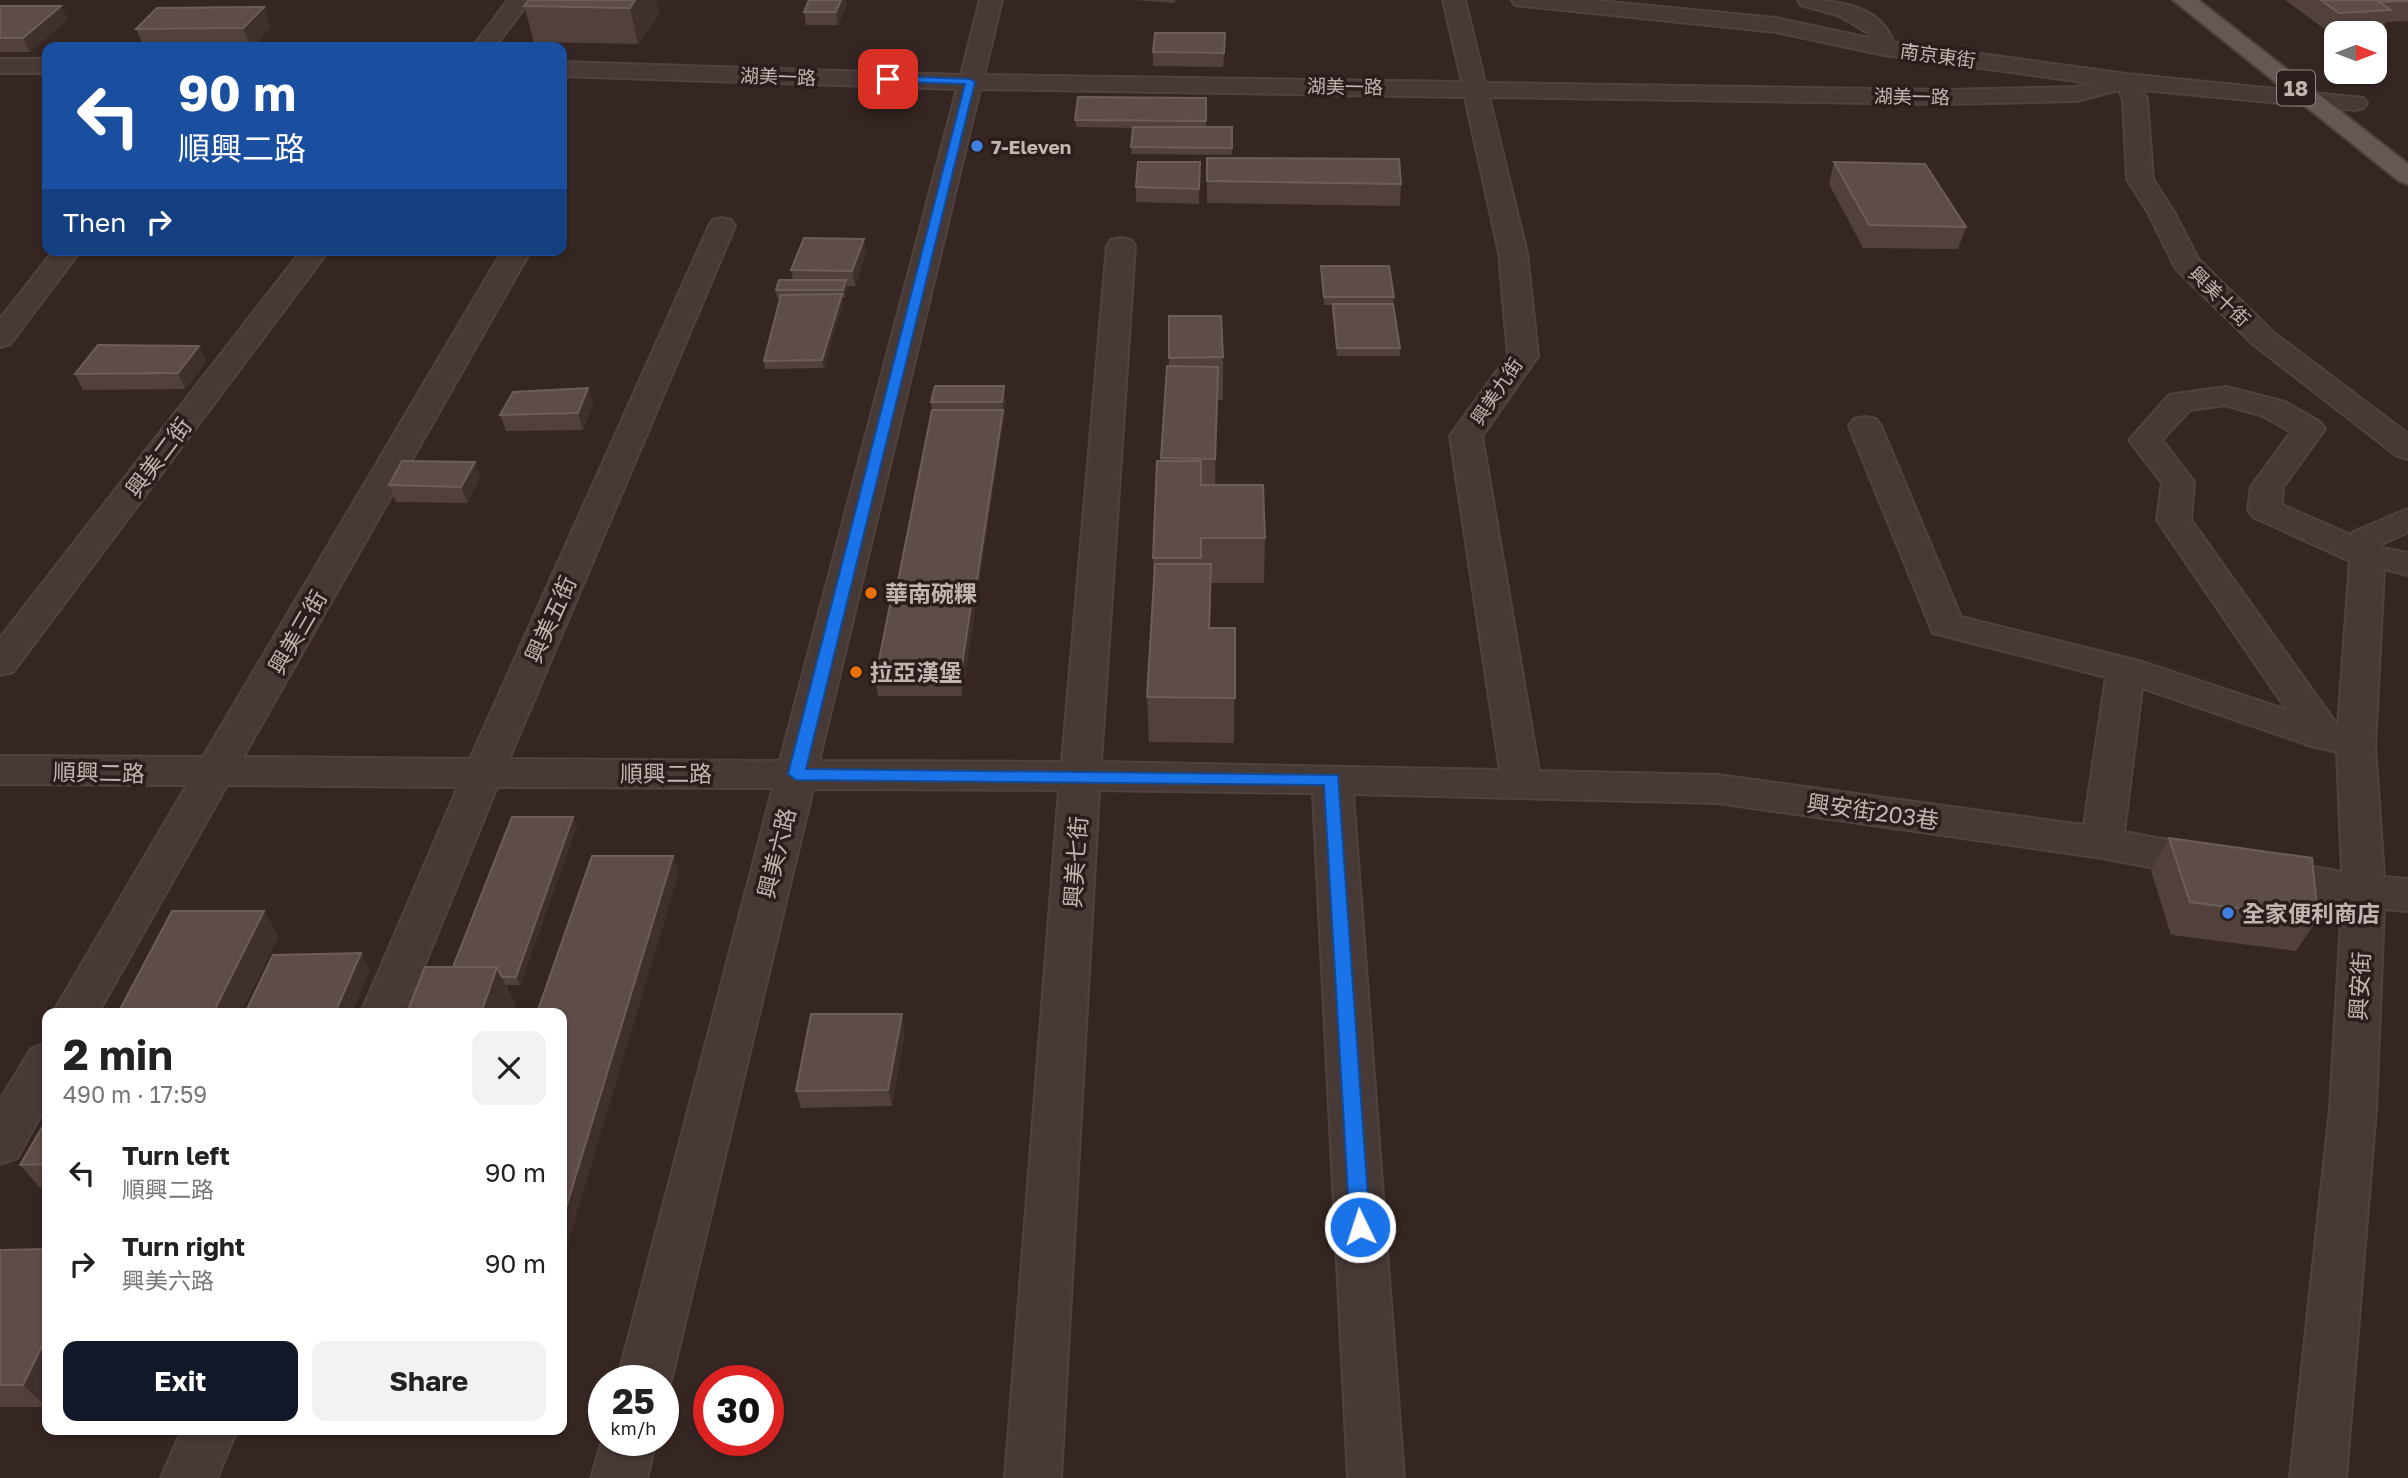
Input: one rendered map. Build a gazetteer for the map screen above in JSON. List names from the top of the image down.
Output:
{
  "streets": {
    "main road": ["18"],
    "street": [
      "南京東街",
      "湖美一路",
      "興美十街",
      "興美九街",
      "興美二街",
      "興美五街",
      "興美三街",
      "順興二路",
      "興安街203巷",
      "興美六路",
      "興美七街",
      "興安街"
    ]
  },
  "crossings": [
    ["南京東街", "湖美一路"],
    ["南京東街", "18"],
    ["南京東街", "興美十街"],
    ["湖美一路", "興美十街"],
    ["湖美一路", "興美九街"],
    ["湖美一路", "興美六路"],
    ["興美九街", "興安街203巷"],
    ["興美五街", "順興二路"],
    ["興美三街", "順興二路"],
    ["順興二路", "興安街203巷"],
    ["順興二路", "興美六路"],
    ["順興二路", "興美七街"],
    ["興安街203巷", "興安街"]
  ],
  "places": [
    "7-Eleven",
    "華南碗粿",
    "拉亞漢堡",
    "全家便利商店"
  ],
  "north": "right",
  "page": {
    "turn": ["90 m", "順興二路"],
    "then": "Then",
    "heading": ["2 min", "490 m · 17:59"],
    "list": [
      {
        "name": "Turn left",
        "note": "順興二路",
        "value": "90 m"
      },
      {
        "name": "Turn right",
        "note": "興美六路",
        "value": "90 m"
      }
    ],
    "buttons": ["Exit", "Share"],
    "speed": "25 km/h",
    "limit": "30"
  }
}
